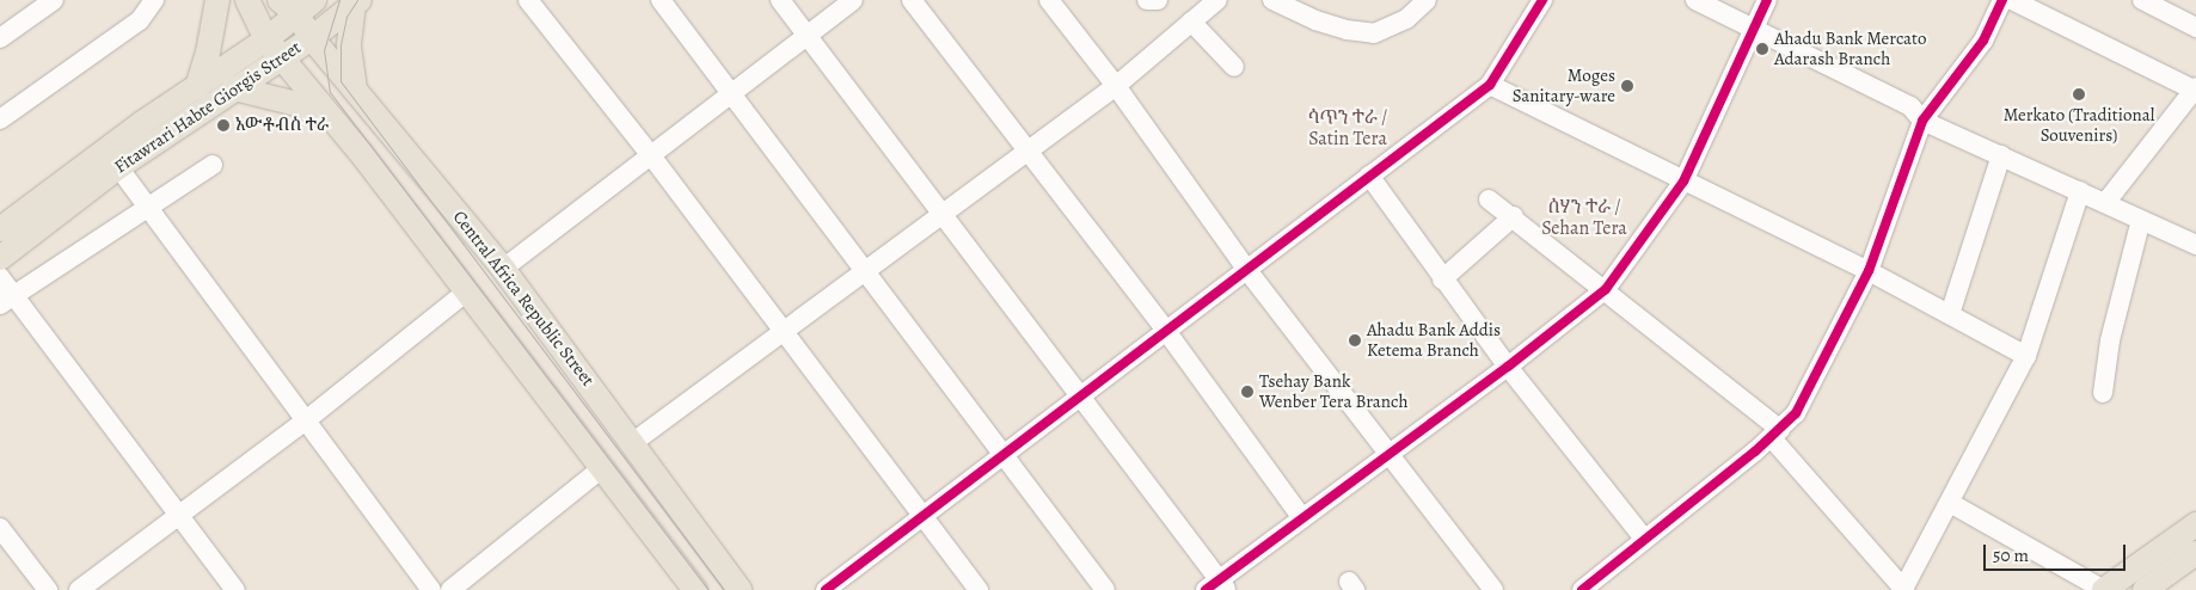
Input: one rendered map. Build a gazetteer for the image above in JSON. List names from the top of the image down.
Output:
{
  "streets": {
    "main road": ["Fitawrari Habte Giorgis Street", "Central Africa Republic Street"]
  },
  "crossings": [
    ["Fitawrari Habte Giorgis Street", "Central Africa Republic Street"]
  ],
  "districts": ["ሳጥን ተራ / Satin Tera", "ሰሃን ተራ / Sehan Tera"],
  "places": [
    "Ahadu Bank Mercato Adarash Branch",
    "Moges Sanitary-ware",
    "Merkato (Traditional Souvenirs)",
    "አውቶብስ ተራ",
    "Ahadu Bank Addis Ketema Branch",
    "Tsehay Bank Wenber Tera Branch"
  ],
  "scale_bar": "50 m"
}
